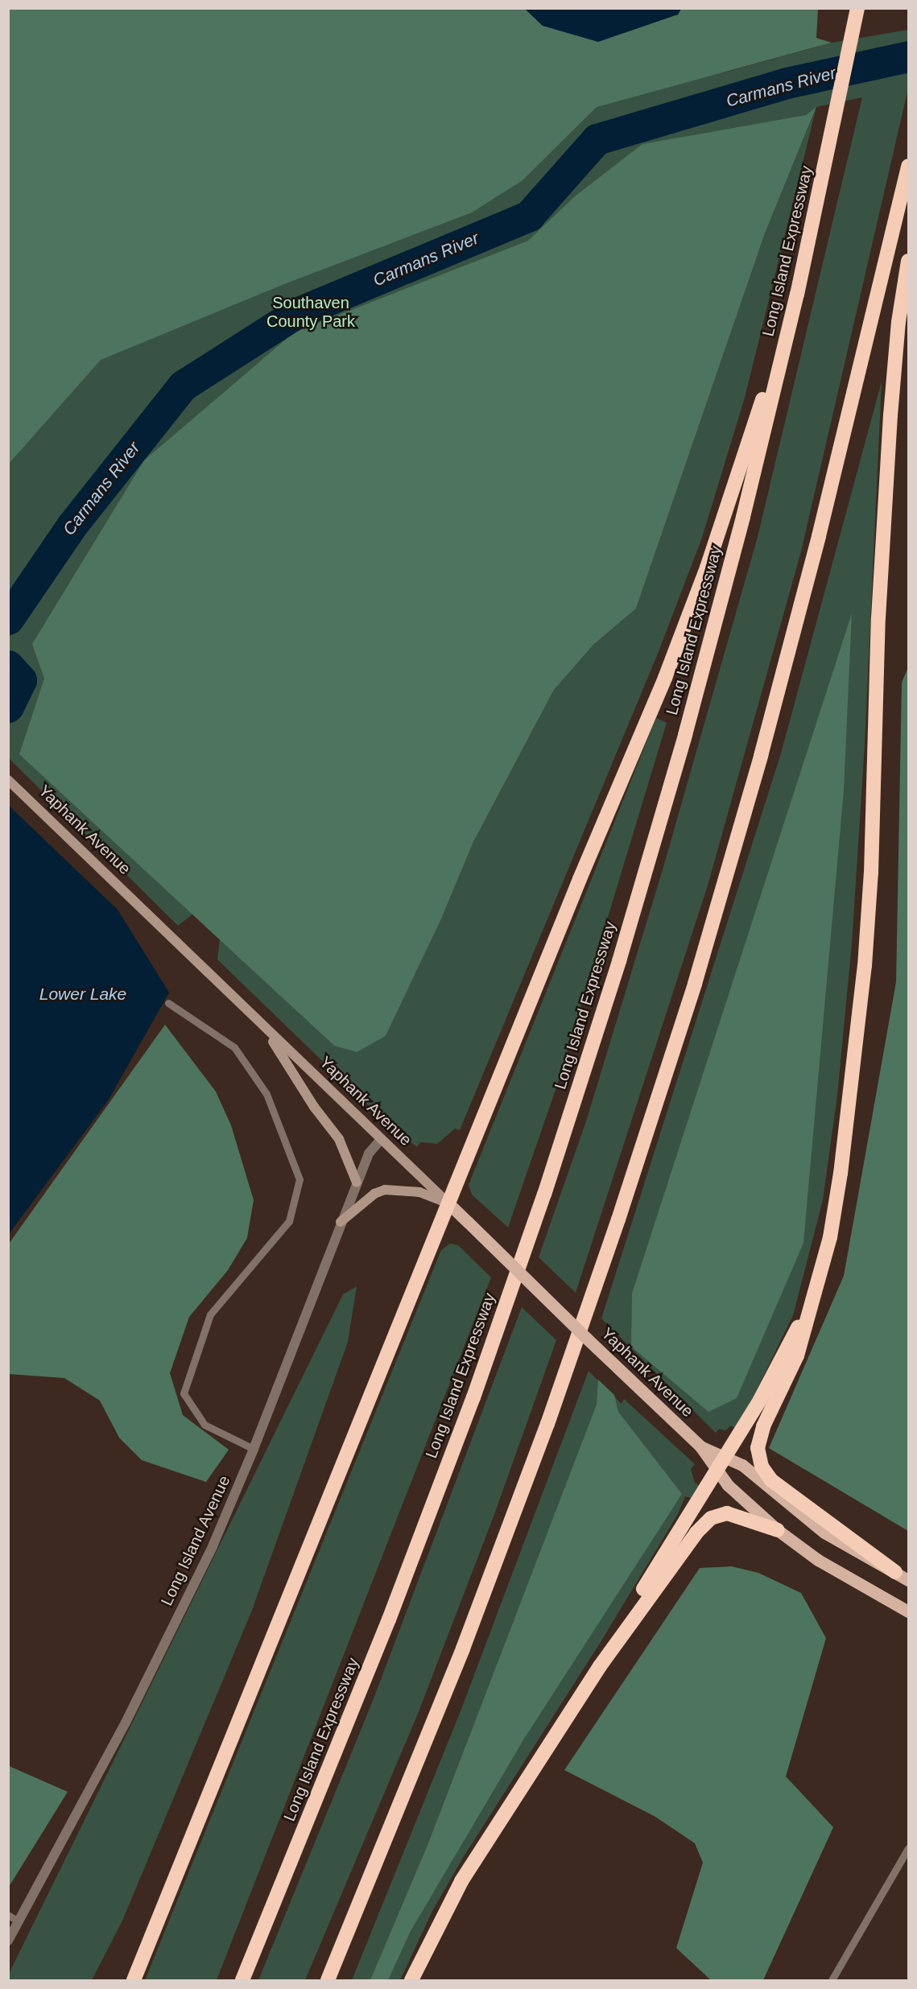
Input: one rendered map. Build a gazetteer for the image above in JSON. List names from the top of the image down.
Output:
{
  "streets": {
    "highway": ["Long Island Expressway"],
    "main road": ["Yaphank Avenue"],
    "street": ["Long Island Avenue"]
  },
  "crossings": [
    ["Yaphank Avenue", "Long Island Avenue"]
  ],
  "water": ["Carmans River", "Lower Lake"],
  "parks": ["Southaven County Park"]
}
